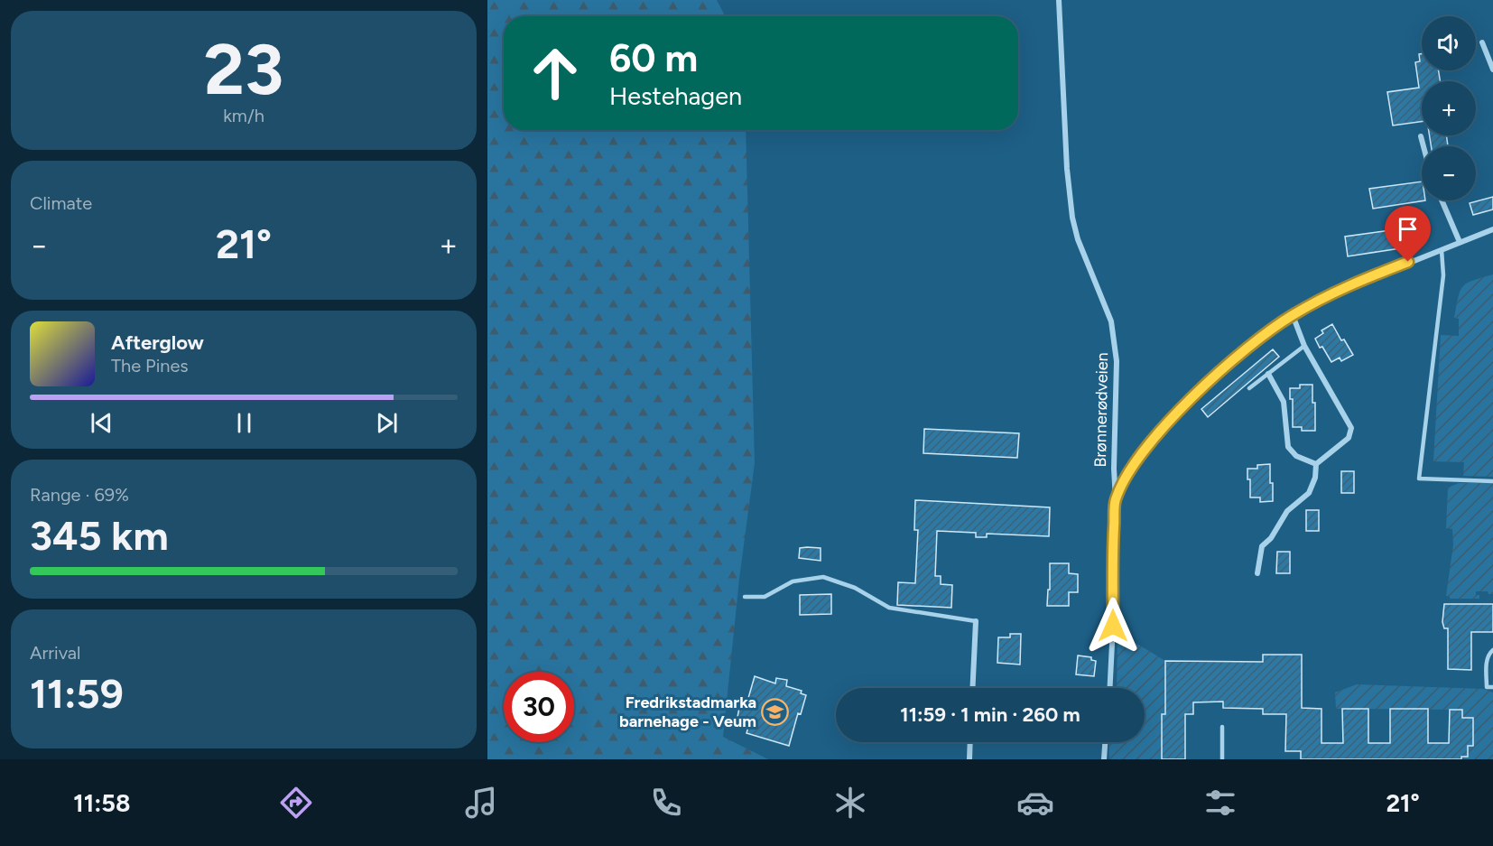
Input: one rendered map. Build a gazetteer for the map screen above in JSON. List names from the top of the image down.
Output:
{
  "streets": {
    "street": ["Brønnerødveien"]
  },
  "places": {
    "school or university": ["Fredrikstadmarka barnehage - Veum"]
  },
  "page": {
    "tile": [
      ["23", "km/h"],
      "Climate",
      ["Range · 69%", "345 km"],
      ["Arrival", "11:59"]
    ],
    "map_buttons": ["+", "−"],
    "turn": ["60 m", "Hestehagen"],
    "heat": ["−", "21°", "+"],
    "song": ["Afterglow", "The Pines"],
    "limit": "30",
    "trip": "11:59 · 1 min · 260 m",
    "tabs": ["11:58", "21°"]
  }
}
